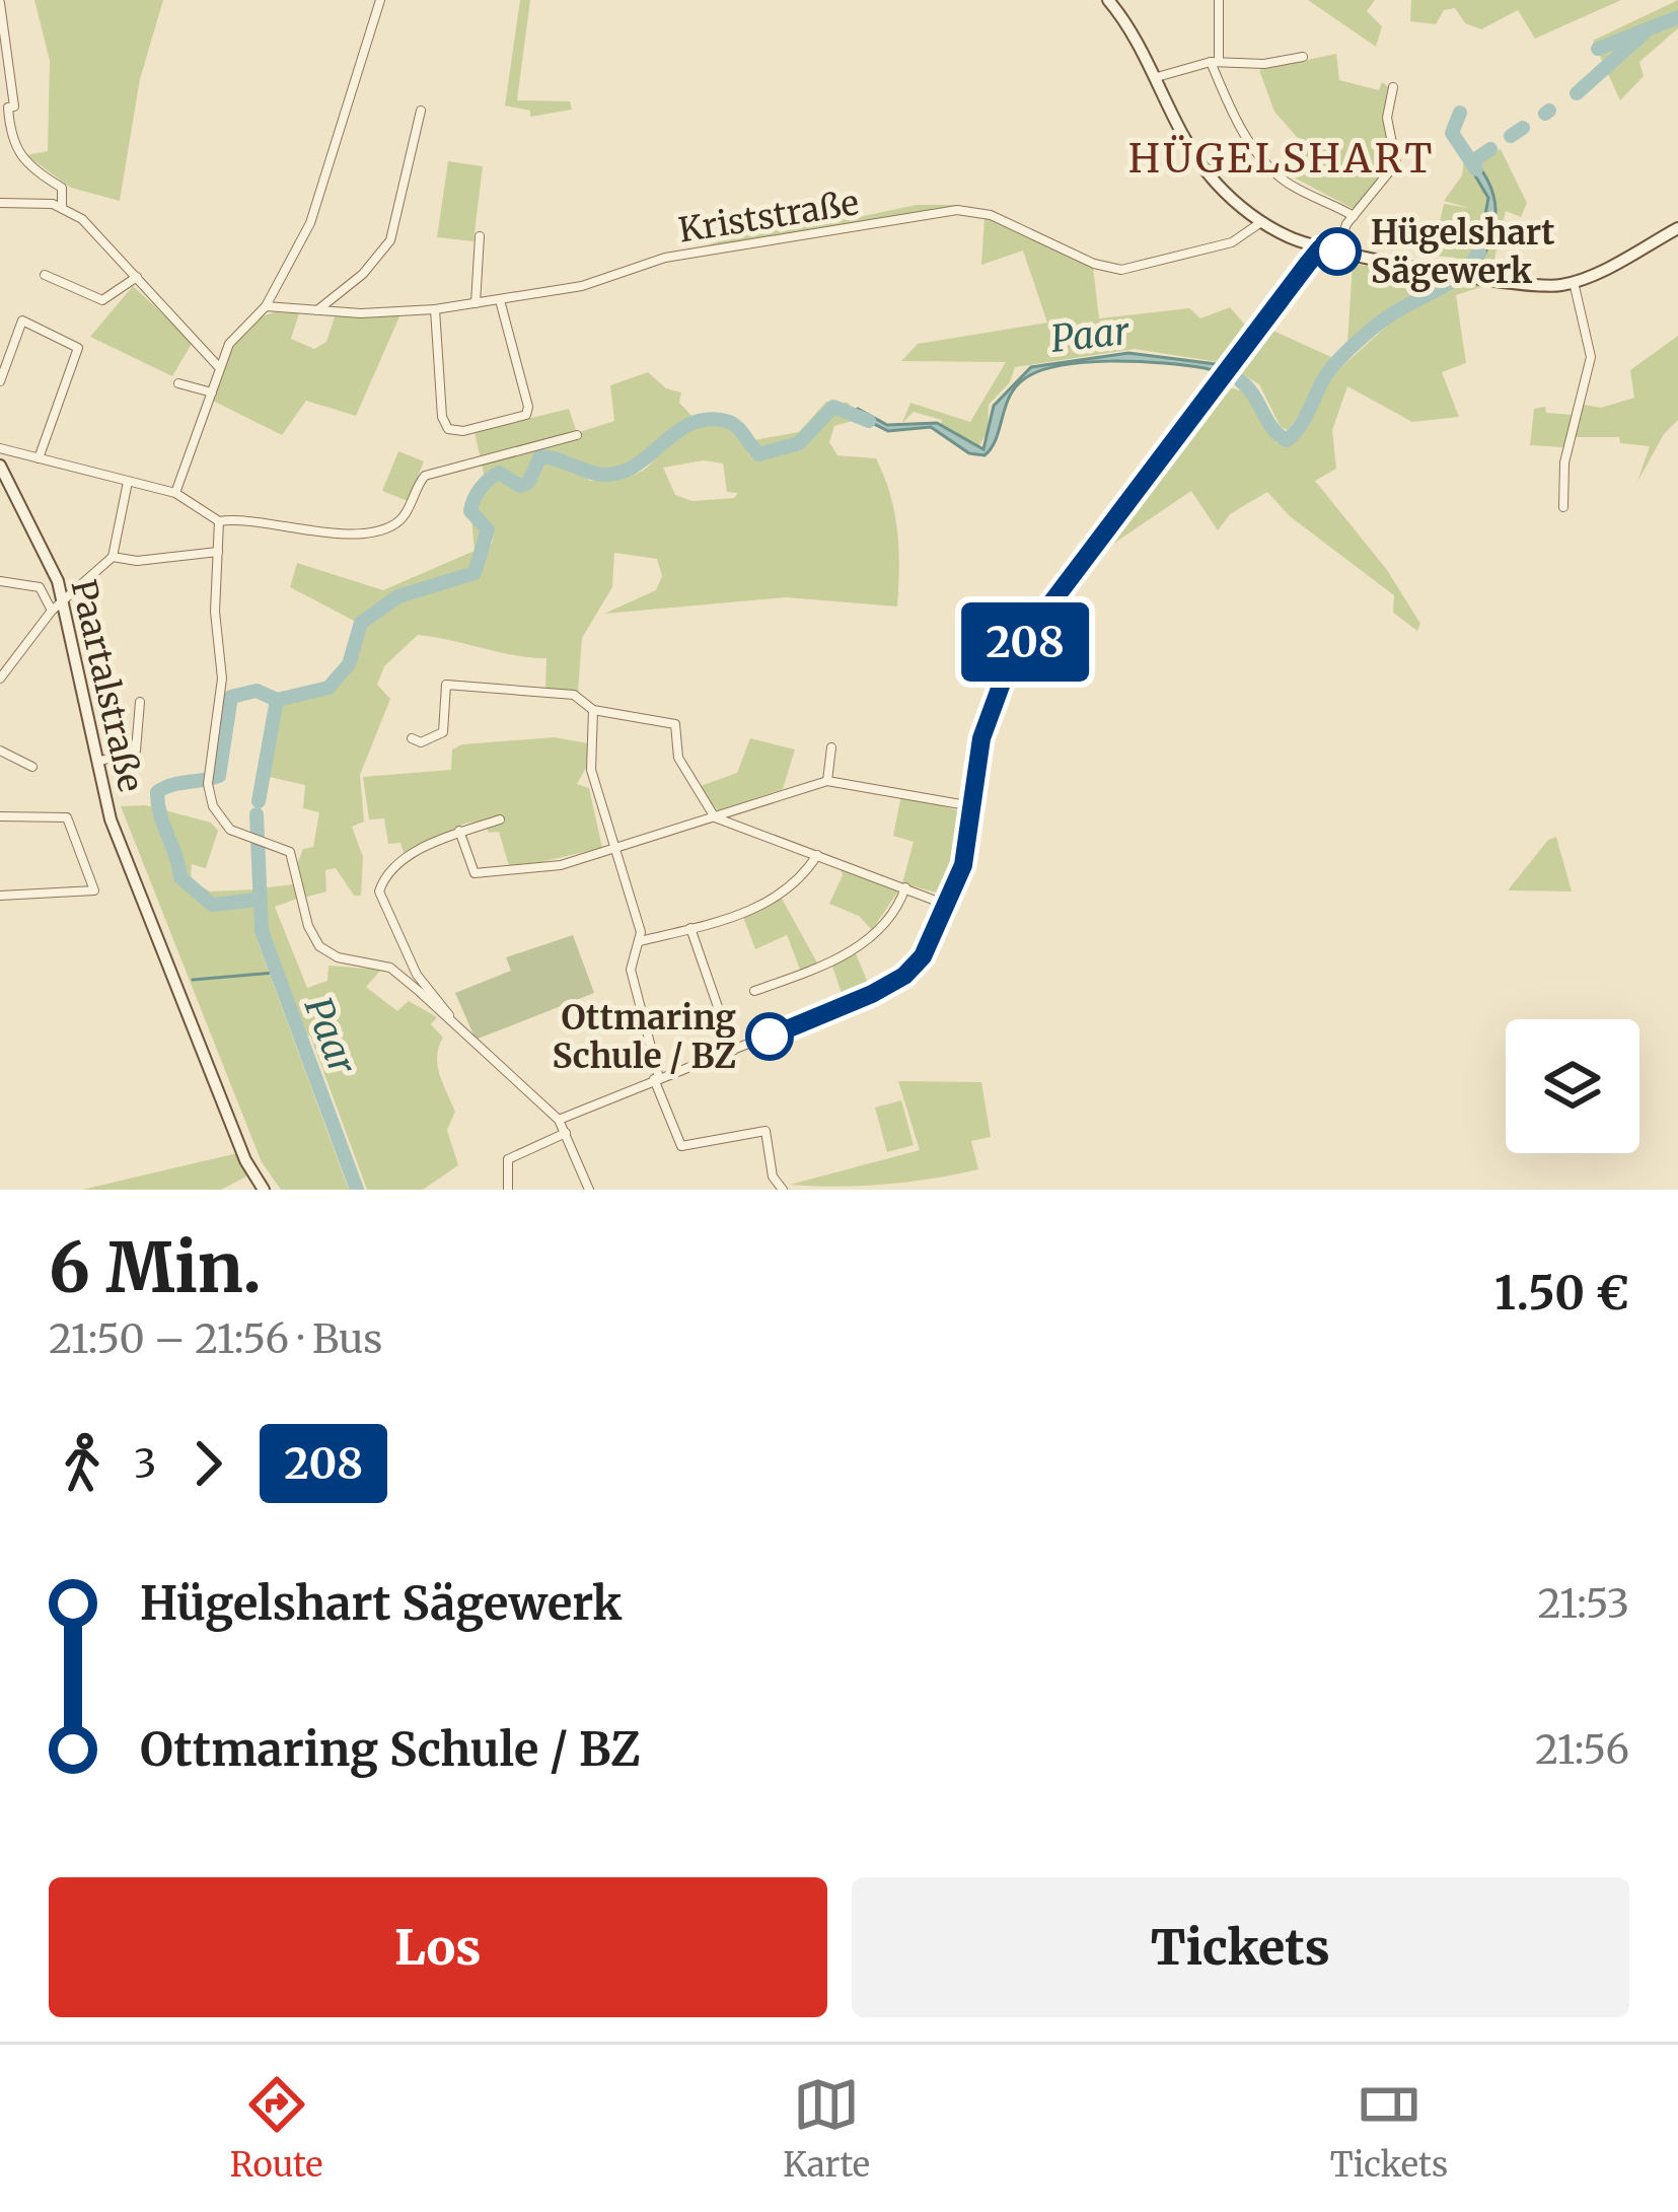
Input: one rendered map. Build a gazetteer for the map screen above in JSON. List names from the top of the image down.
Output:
{
  "streets": {
    "main road": ["Paartalstraße"],
    "street": ["Kriststraße"]
  },
  "districts": ["HÜGELSHART"],
  "water": ["Paar"],
  "places": ["Hügelshart Sägewerk", "Ottmaring Schule / BZ"],
  "lines": ["bus line 208"],
  "page": {
    "on_map": "208",
    "heading": ["6 Min.", "21:50 – 21:56 · Bus", "1.50 €"],
    "legs": ["3", "208"],
    "list": [
      {
        "name": "Hügelshart Sägewerk",
        "value": "21:53"
      },
      {
        "name": "Ottmaring Schule / BZ",
        "value": "21:56"
      }
    ],
    "buttons": ["Los", "Tickets"],
    "tabs": ["Route", "Karte", "Tickets"]
  }
}
